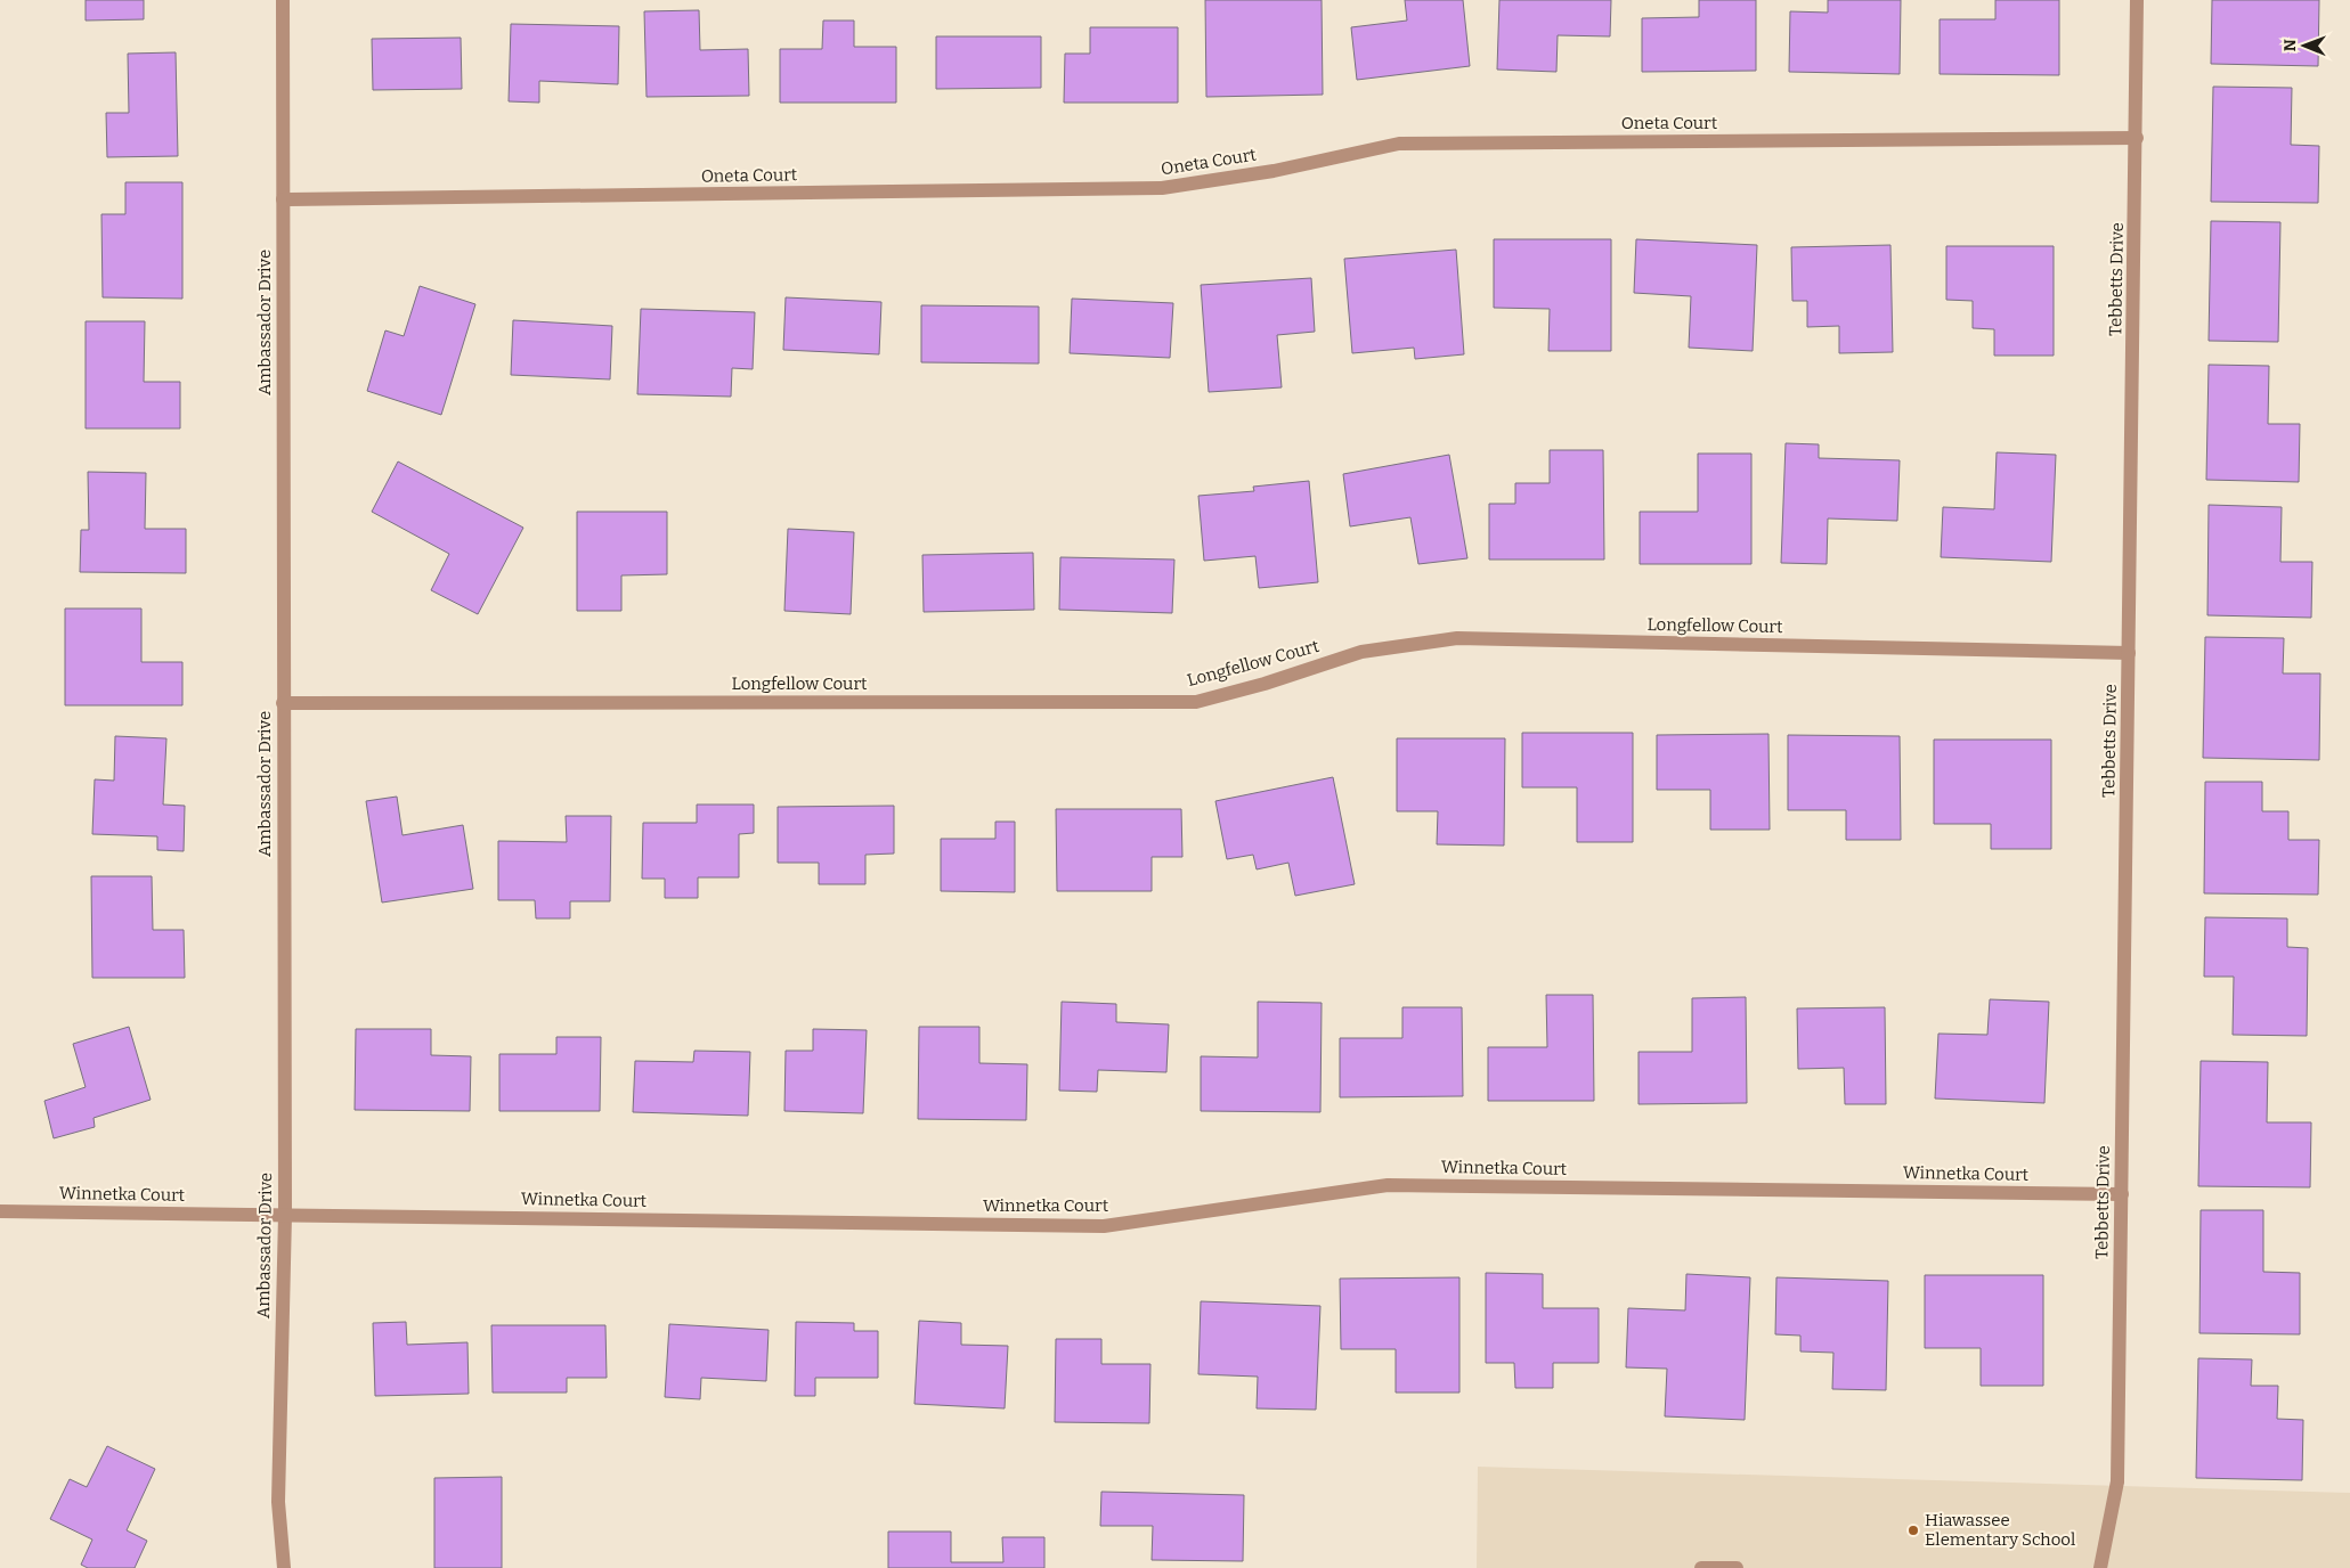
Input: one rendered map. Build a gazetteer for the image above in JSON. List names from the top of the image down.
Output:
{
  "streets": {
    "street": [
      "Oneta Court",
      "Tebbetts Drive",
      "Ambassador Drive",
      "Longfellow Court",
      "Winnetka Court"
    ]
  },
  "crossings": [
    ["Oneta Court", "Tebbetts Drive"],
    ["Oneta Court", "Ambassador Drive"],
    ["Tebbetts Drive", "Longfellow Court"],
    ["Tebbetts Drive", "Winnetka Court"],
    ["Ambassador Drive", "Longfellow Court"],
    ["Ambassador Drive", "Winnetka Court"]
  ],
  "places": ["Hiawassee Elementary School"],
  "north": "left"
}
